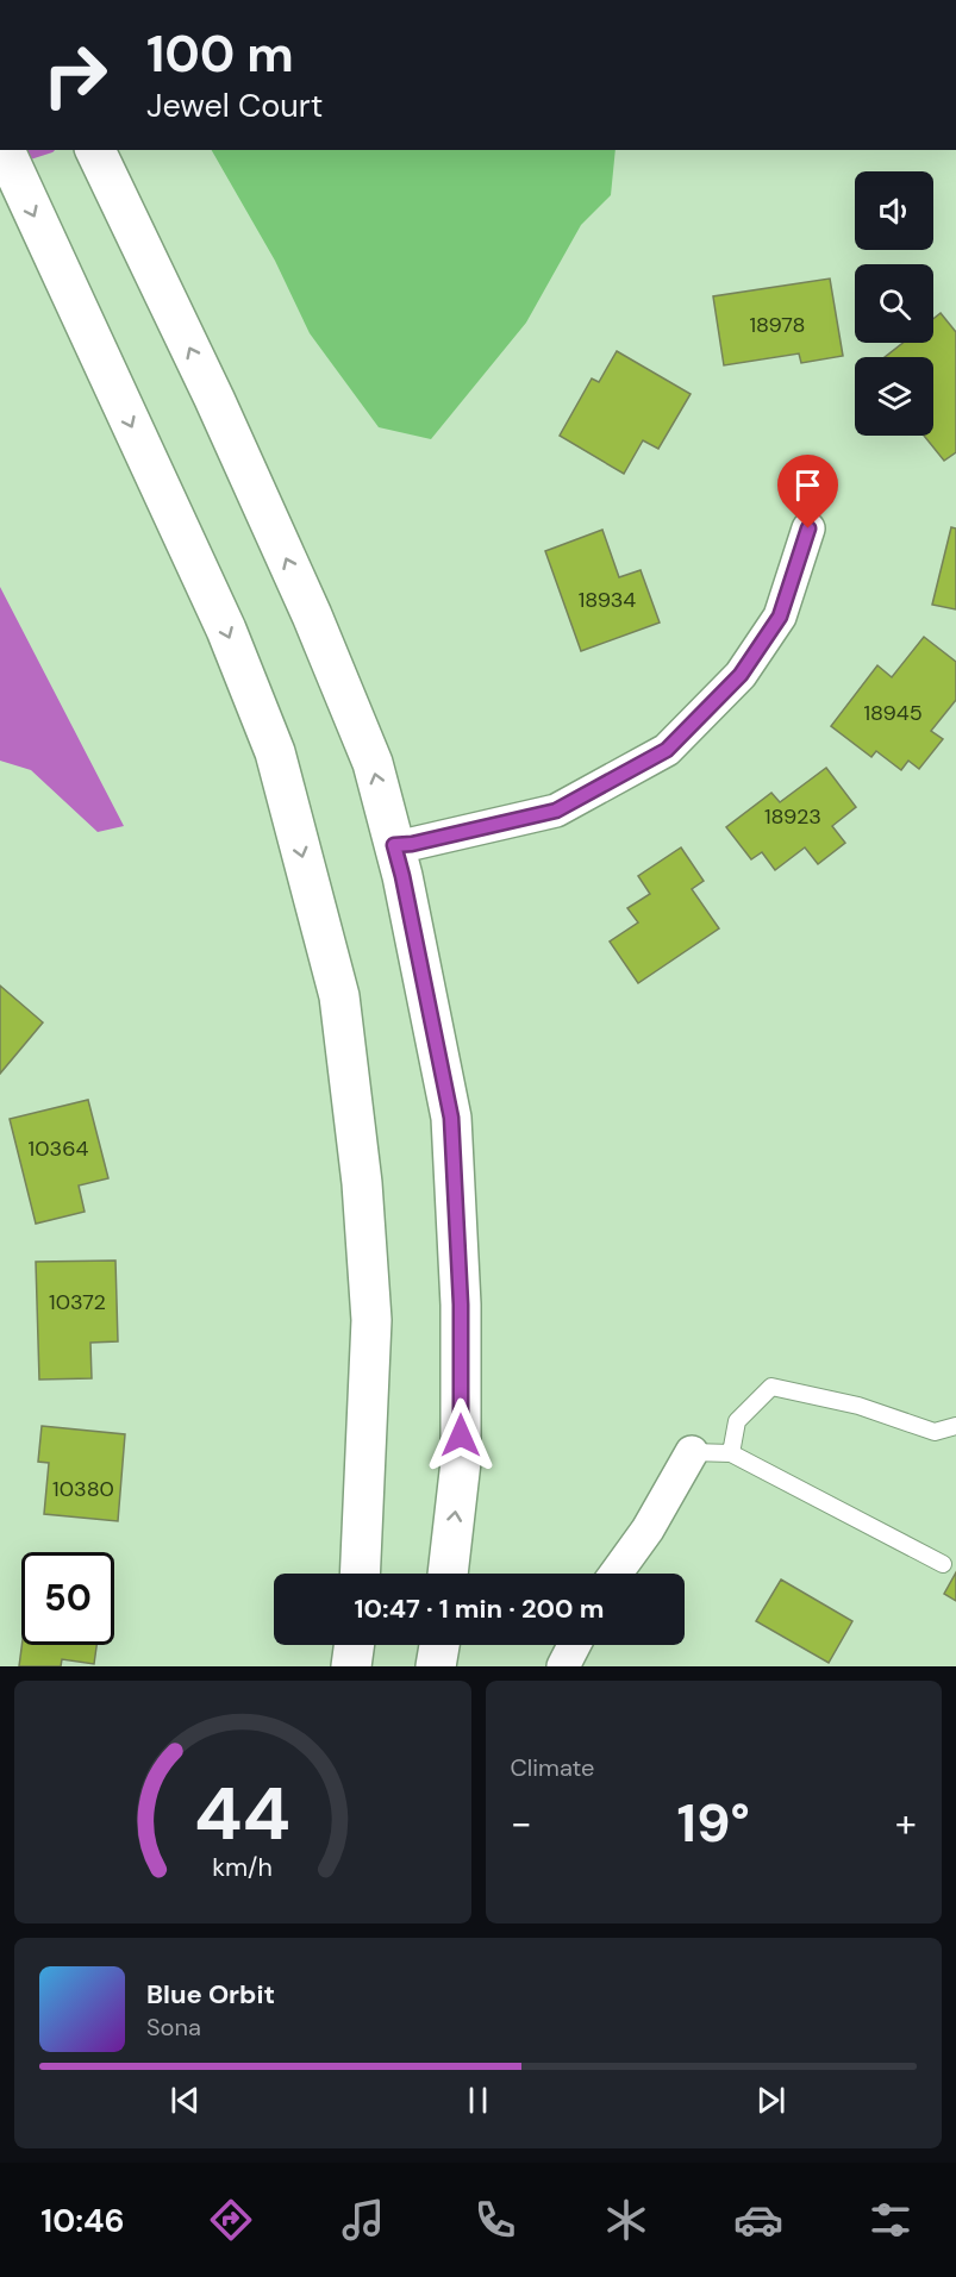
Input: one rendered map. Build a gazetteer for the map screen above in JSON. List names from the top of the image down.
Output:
{
  "house_numbers": [
    "18978",
    "18934",
    "18945",
    "18923",
    "10364",
    "10372",
    "10380"
  ],
  "page": {
    "turn": ["100 m", "Jewel Court"],
    "limit": "50",
    "trip": "10:47 · 1 min · 200 m",
    "tile": "Climate",
    "heat": ["−", "19°", "+"],
    "song": ["Blue Orbit", "Sona"],
    "tabs": "10:46",
    "gauge": ["44", "km/h"]
  }
}
